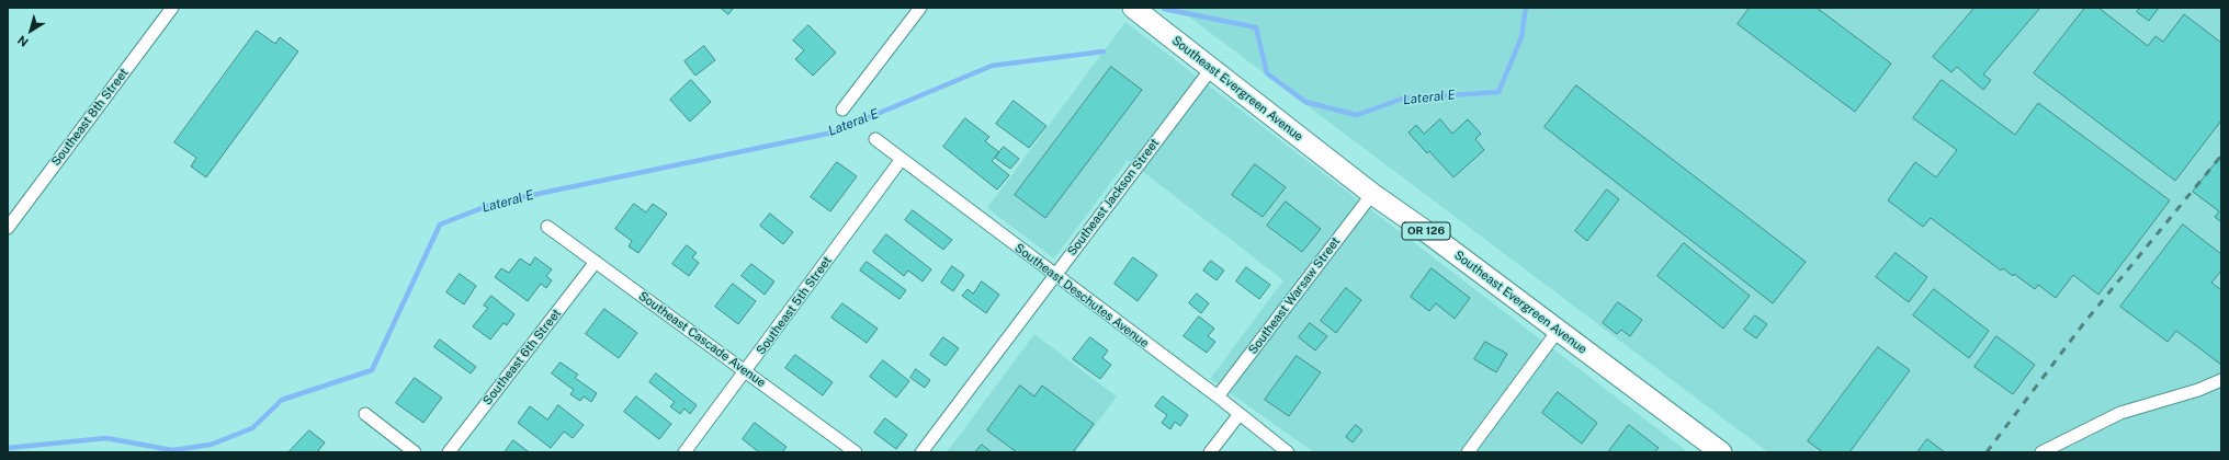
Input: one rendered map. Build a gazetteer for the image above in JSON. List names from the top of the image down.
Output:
{
  "streets": {
    "highway": ["Southeast Evergreen Avenue", "OR 126"],
    "street": [
      "Southeast 8th Street",
      "Southeast Jackson Street",
      "Southeast Deschutes Avenue",
      "Southeast Warsaw Street",
      "Southeast 5th Street",
      "Southeast Cascade Avenue",
      "Southeast 6th Street"
    ]
  },
  "crossings": [
    ["Southeast Evergreen Avenue", "Southeast Jackson Street"],
    ["Southeast Evergreen Avenue", "Southeast Warsaw Street"],
    ["Southeast Jackson Street", "Southeast Deschutes Avenue"],
    ["Southeast Deschutes Avenue", "Southeast Warsaw Street"],
    ["Southeast Deschutes Avenue", "Southeast 5th Street"],
    ["Southeast 5th Street", "Southeast Cascade Avenue"],
    ["Southeast Cascade Avenue", "Southeast 6th Street"]
  ],
  "water": ["Lateral E"],
  "north": "bottom left"
}
